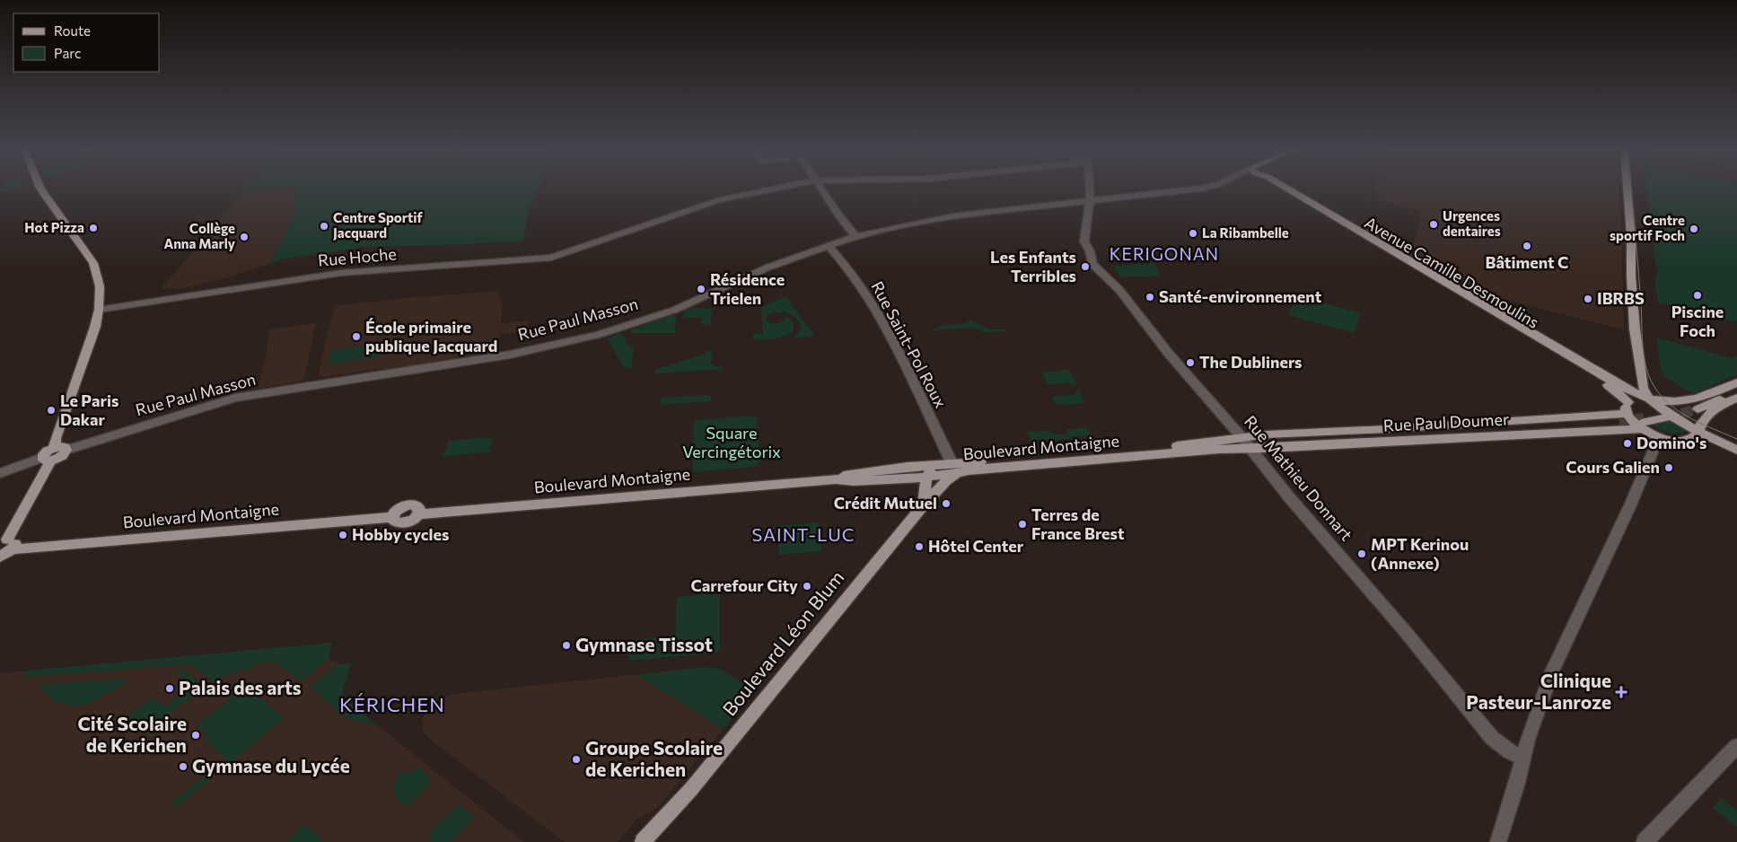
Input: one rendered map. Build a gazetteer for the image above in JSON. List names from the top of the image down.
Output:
{
  "streets": {
    "main road": [
      "Avenue Camille Desmoulins",
      "Rue Paul Doumer",
      "Boulevard Montaigne",
      "Boulevard Léon Blum"
    ],
    "street": [
      "Rue Hoche",
      "Rue Paul Masson",
      "Rue Saint-Pol Roux",
      "Rue Mathieu Donnart"
    ]
  },
  "crossings": [
    ["Avenue Camille Desmoulins", "Rue Paul Doumer"],
    ["Rue Paul Masson", "Rue Saint-Pol Roux"],
    ["Rue Paul Masson", "Rue Mathieu Donnart"],
    ["Rue Saint-Pol Roux", "Boulevard Montaigne"],
    ["Rue Saint-Pol Roux", "Boulevard Léon Blum"],
    ["Rue Paul Doumer", "Boulevard Montaigne"],
    ["Rue Paul Doumer", "Rue Mathieu Donnart"],
    ["Boulevard Montaigne", "Rue Mathieu Donnart"],
    ["Boulevard Montaigne", "Boulevard Léon Blum"]
  ],
  "districts": ["KERIGONAN", "SAINT-LUC", "KÉRICHEN"],
  "parks": ["Square Vercingétorix"],
  "places": {
    "other": [
      "Urgences dentaires",
      "Centre Sportif Jacquard",
      "Hot Pizza",
      "Centre sportif Foch",
      "La Ribambelle",
      "Collège Anna Marly",
      "Bâtiment C",
      "Les Enfants Terribles",
      "Résidence Trielen",
      "Piscine Foch",
      "Santé-environnement",
      "IBRBS",
      "École primaire publique Jacquard",
      "The Dubliners",
      "Le Paris Dakar",
      "Domino's",
      "Cours Galien",
      "Crédit Mutuel",
      "Terres de France Brest",
      "Hobby cycles",
      "Hôtel Center",
      "MPT Kerinou (Annexe)",
      "Carrefour City",
      "Gymnase Tissot",
      "Palais des arts",
      "Cité Scolaire de Kerichen",
      "Groupe Scolaire de Kerichen",
      "Gymnase du Lycée"
    ],
    "health": ["Clinique Pasteur-Lanroze"]
  },
  "legend": ["Route", "Parc"]
}
